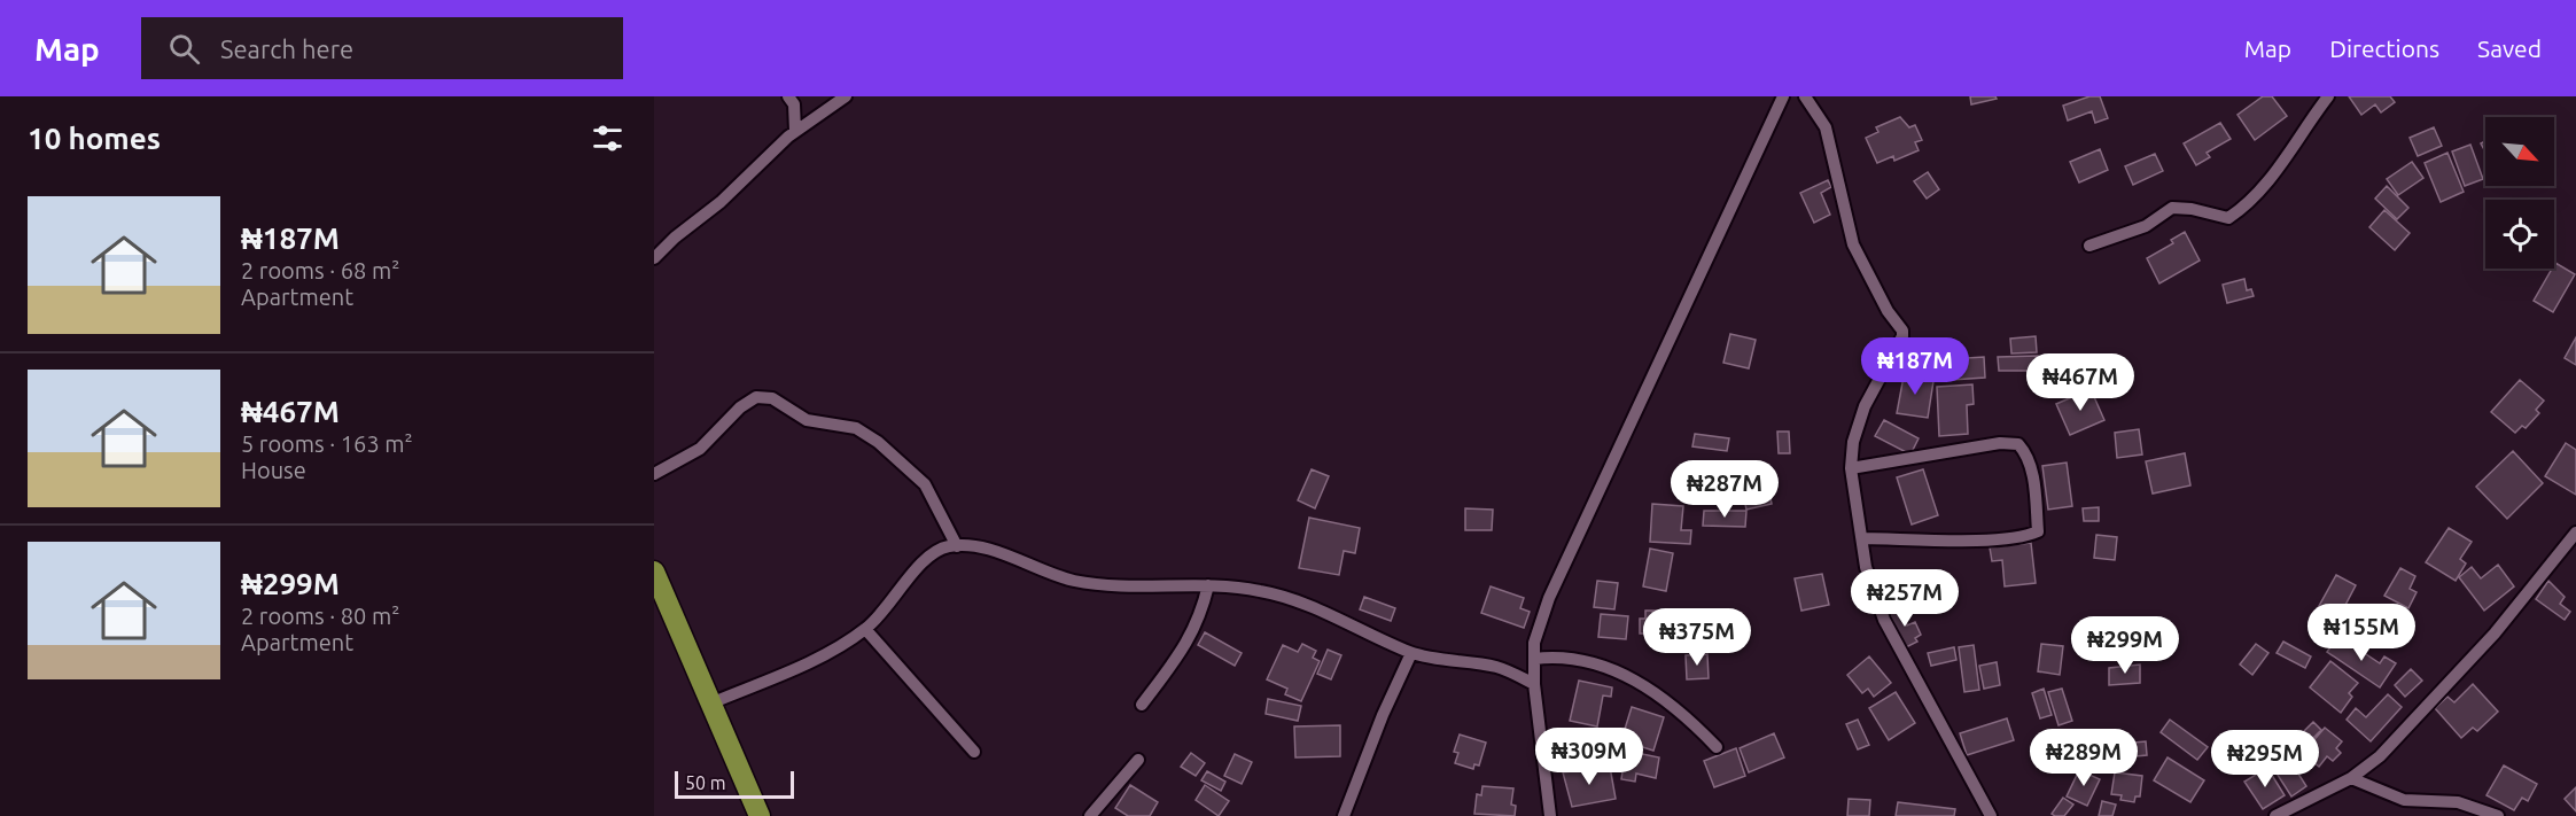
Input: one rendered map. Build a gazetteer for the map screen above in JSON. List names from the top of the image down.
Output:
{
  "scale_bar": "50 m",
  "north": "bottom right",
  "page": {
    "header": "Map",
    "search": "Search here",
    "nav": ["Map", "Directions", "Saved"],
    "heading": "10 homes",
    "list": [
      {
        "name": "₦187M",
        "note": "2 rooms · 68 m² · Apartment"
      },
      {
        "name": "₦467M",
        "note": "5 rooms · 163 m² · House"
      },
      {
        "name": "₦299M",
        "note": "2 rooms · 80 m² · Apartment"
      }
    ],
    "price": [
      "₦187M",
      "₦467M",
      "₦287M",
      "₦257M",
      "₦155M",
      "₦375M",
      "₦299M",
      "₦309M",
      "₦289M",
      "₦295M"
    ],
    "scale": "50 m"
  }
}
